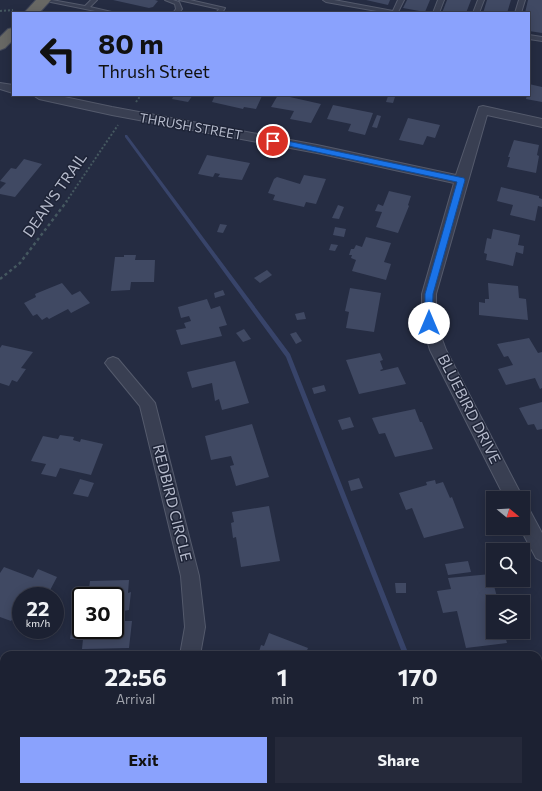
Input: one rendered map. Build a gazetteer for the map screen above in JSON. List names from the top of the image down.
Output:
{
  "streets": {
    "street": ["THRUSH STREET", "BLUEBIRD DRIVE", "REDBIRD CIRCLE"],
    "path": ["DEAN'S TRAIL"]
  },
  "crossings": [
    ["THRUSH STREET", "BLUEBIRD DRIVE"]
  ],
  "north": "right",
  "page": {
    "turn": ["80 m", "Thrush Street"],
    "speed": "22 km/h",
    "limit": "30",
    "eta": [
      "22:56",
      "Arrival",
      "1",
      "min",
      "170",
      "m"
    ],
    "buttons": ["Exit", "Share"]
  }
}
